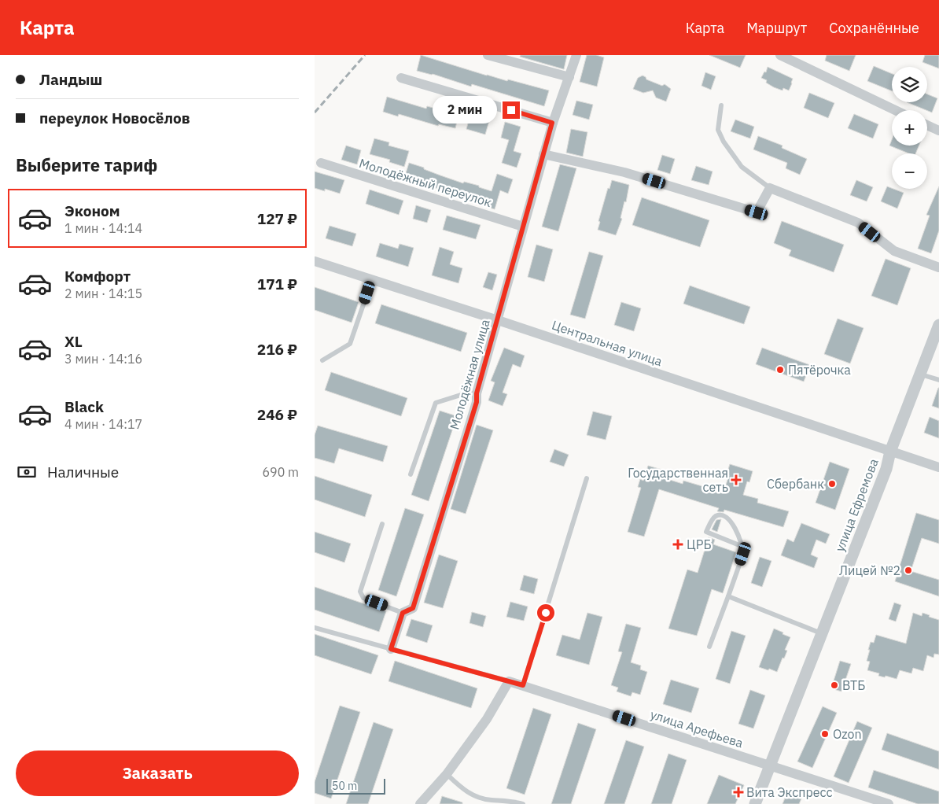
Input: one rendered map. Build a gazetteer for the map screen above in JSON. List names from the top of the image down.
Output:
{
  "streets": {
    "street": [
      "Молодёжный переулок",
      "Центральная улица",
      "Молодёжная улица",
      "улица Ефремова",
      "улица Арефьева"
    ]
  },
  "crossings": [
    ["Молодёжный переулок", "Молодёжная улица"],
    ["Центральная улица", "Молодёжная улица"],
    ["Центральная улица", "улица Ефремова"],
    ["Молодёжная улица", "улица Арефьева"],
    ["улица Ефремова", "улица Арефьева"]
  ],
  "places": {
    "other": [
      "Пятёрочка",
      "Сбербанк",
      "Лицей №2",
      "ВТБ",
      "Ozon"
    ],
    "health": ["Государственная сеть", "ЦРБ", "Вита Экспресс"]
  },
  "scale_bar": "50 m",
  "page": {
    "header": "Карта",
    "nav": ["Карта", "Маршрут", "Сохранённые"],
    "banner": ["Ландыш", "переулок Новосёлов"],
    "map_buttons": ["+", "−"],
    "bubble": "2 мин",
    "heading": "Выберите тариф",
    "list": [
      {
        "name": "Эконом",
        "note": "1 мин · 14:14",
        "value": "127 ₽"
      },
      {
        "name": "Комфорт",
        "note": "2 мин · 14:15",
        "value": "171 ₽"
      },
      {
        "name": "XL",
        "note": "3 мин · 14:16",
        "value": "216 ₽"
      },
      {
        "name": "Black",
        "note": "4 мин · 14:17",
        "value": "246 ₽"
      }
    ],
    "pay": ["Наличные", "690 m"],
    "buttons": "Заказать",
    "scale": "50 m"
  }
}
